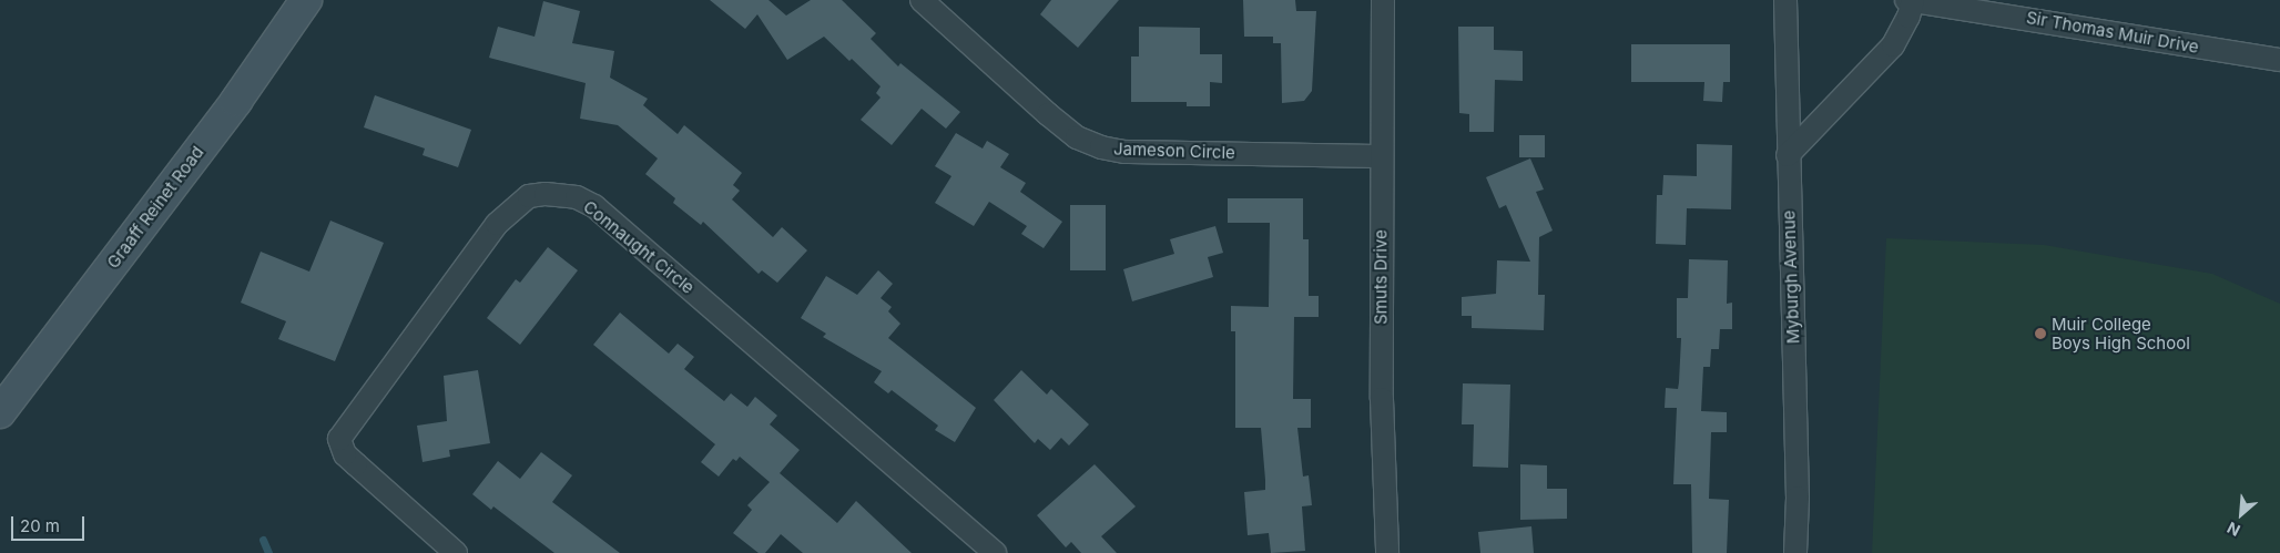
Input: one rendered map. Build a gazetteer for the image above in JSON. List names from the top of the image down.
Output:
{
  "streets": {
    "main road": ["Graaff Reinet Road"],
    "street": [
      "Sir Thomas Muir Drive",
      "Jameson Circle",
      "Connaught Circle",
      "Smuts Drive",
      "Myburgh Avenue"
    ]
  },
  "crossings": [
    ["Sir Thomas Muir Drive", "Myburgh Avenue"],
    ["Jameson Circle", "Smuts Drive"]
  ],
  "places": ["Muir College Boys High School"],
  "scale_bar": "20 m",
  "north": "bottom left"
}
